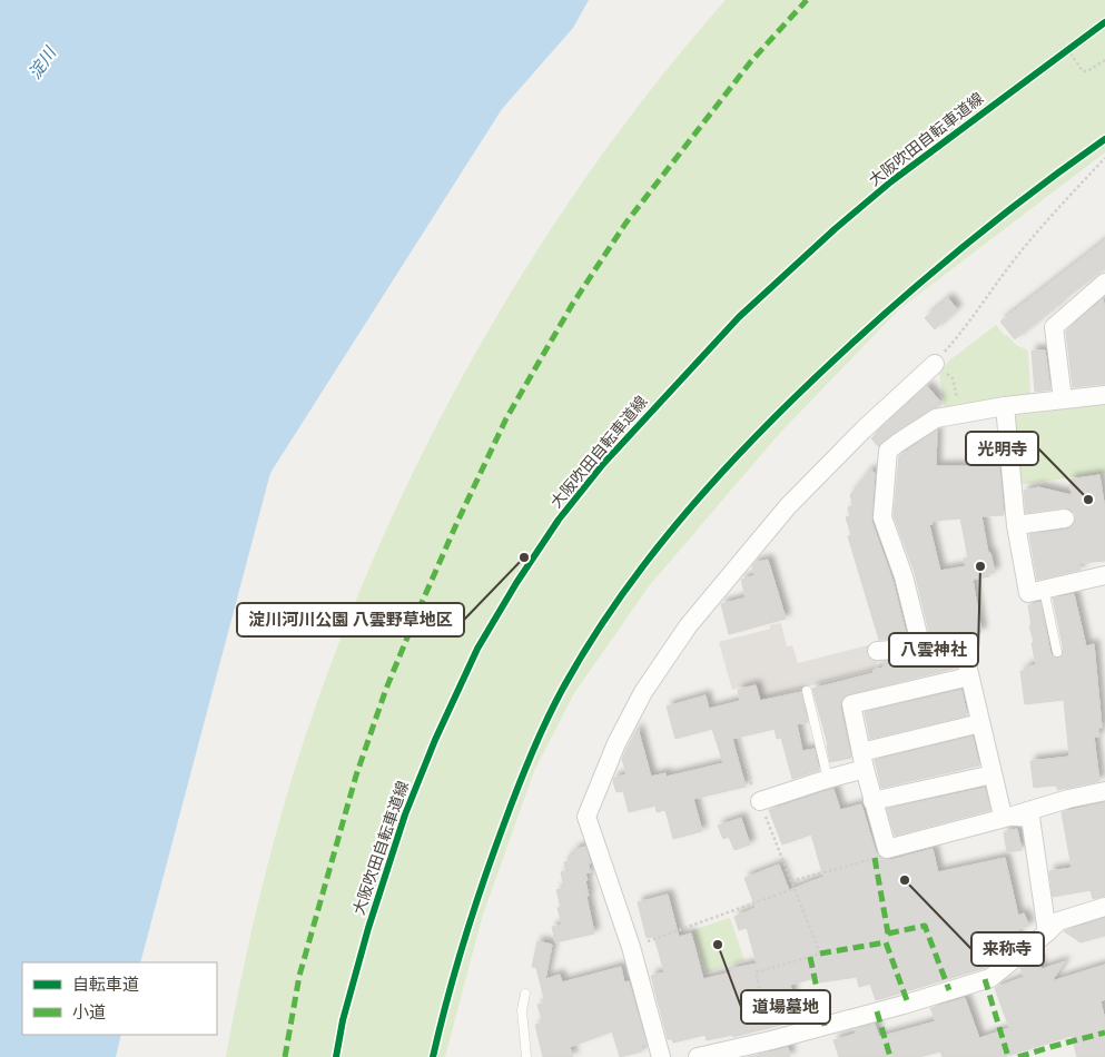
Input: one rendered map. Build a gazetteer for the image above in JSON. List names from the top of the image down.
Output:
{
  "streets": {
    "cycle path": ["大阪吹田自転車道線"]
  },
  "water": ["淀川"],
  "places": [
    "光明寺",
    "淀川河川公園 八雲野草地区",
    "八雲神社",
    "来称寺",
    "道場墓地"
  ],
  "legend": ["自転車道", "小道"]
}
